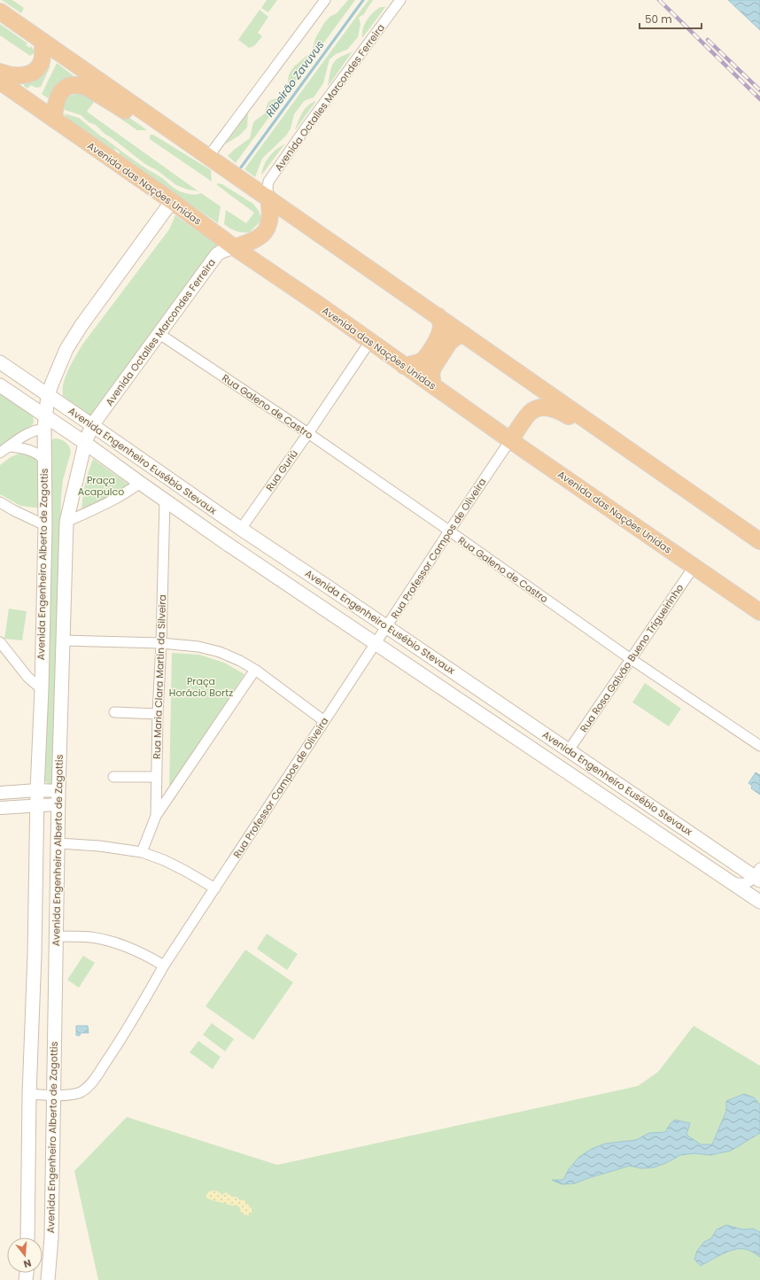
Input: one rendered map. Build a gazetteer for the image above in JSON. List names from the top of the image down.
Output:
{
  "streets": {
    "highway": ["Avenida das Nações Unidas"],
    "main road": ["Avenida Octalles Marcondes Ferreira", "Avenida Engenheiro Eusébio Stevaux", "Avenida Engenheiro Alberto de Zagottis"],
    "street": [
      "Rua Galeno de Castro",
      "Rua Guriú",
      "Rua Professor Campos de Oliveira",
      "Rua Rosa Galvão Bueno Trigueirinho",
      "Rua Maria Clara Martin da Silveira"
    ]
  },
  "crossings": [
    ["Avenida Octalles Marcondes Ferreira", "Avenida das Nações Unidas"],
    ["Avenida Octalles Marcondes Ferreira", "Rua Galeno de Castro"],
    ["Avenida Octalles Marcondes Ferreira", "Avenida Engenheiro Eusébio Stevaux"],
    ["Avenida Octalles Marcondes Ferreira", "Avenida Engenheiro Alberto de Zagottis"],
    ["Avenida das Nações Unidas", "Rua Guriú"],
    ["Avenida das Nações Unidas", "Rua Professor Campos de Oliveira"],
    ["Avenida das Nações Unidas", "Rua Rosa Galvão Bueno Trigueirinho"],
    ["Rua Galeno de Castro", "Rua Guriú"],
    ["Rua Galeno de Castro", "Rua Professor Campos de Oliveira"],
    ["Rua Galeno de Castro", "Rua Rosa Galvão Bueno Trigueirinho"],
    ["Avenida Engenheiro Eusébio Stevaux", "Rua Guriú"],
    ["Avenida Engenheiro Eusébio Stevaux", "Rua Professor Campos de Oliveira"],
    ["Avenida Engenheiro Eusébio Stevaux", "Avenida Engenheiro Alberto de Zagottis"],
    ["Avenida Engenheiro Eusébio Stevaux", "Rua Rosa Galvão Bueno Trigueirinho"],
    ["Avenida Engenheiro Eusébio Stevaux", "Rua Maria Clara Martin da Silveira"],
    ["Rua Professor Campos de Oliveira", "Avenida Engenheiro Alberto de Zagottis"]
  ],
  "water": ["Ribeirão Zavuvus"],
  "parks": ["Praça Acapulco", "Praça Horácio Bortz"],
  "scale_bar": "50 m",
  "north": "bottom"
}
